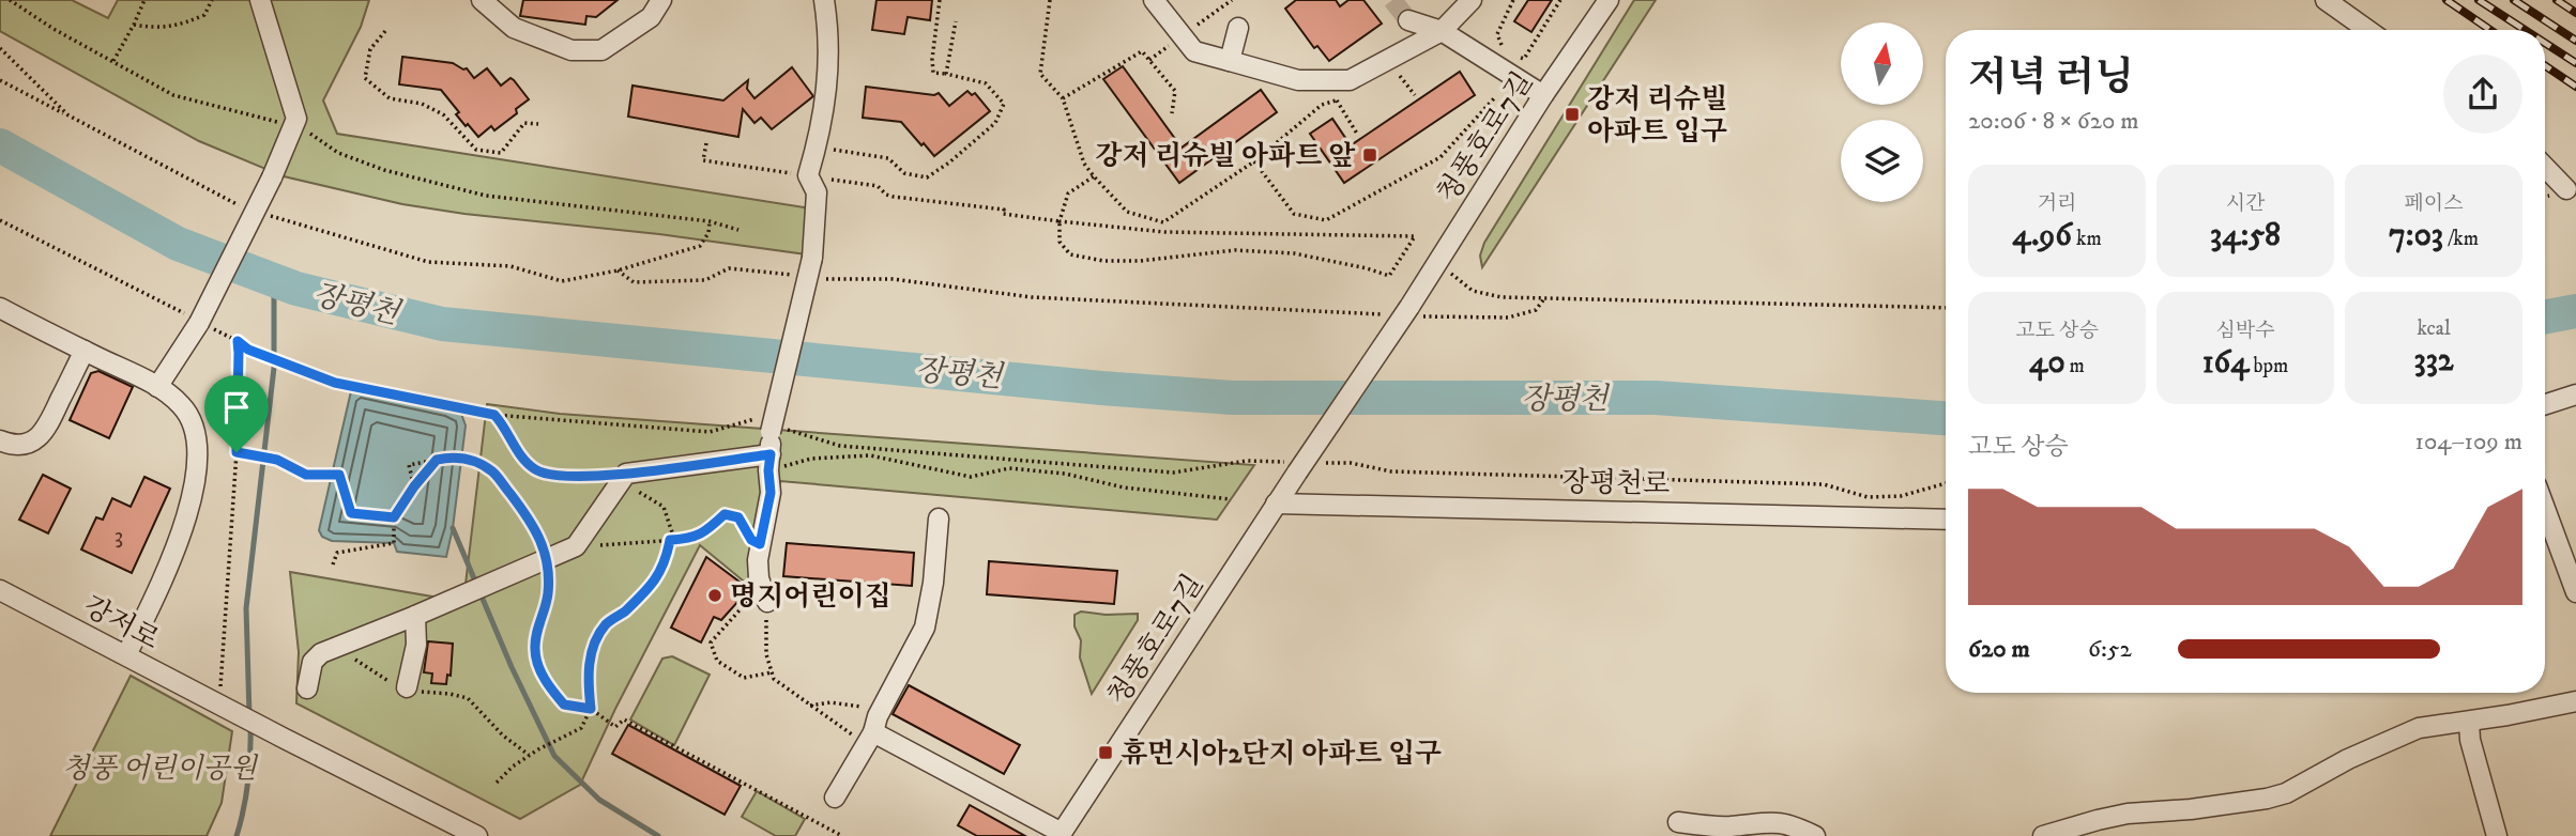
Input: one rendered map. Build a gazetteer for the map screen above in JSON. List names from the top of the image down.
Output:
{
  "streets": {
    "street": ["청풍호로7길", "장평천로", "강저로"]
  },
  "crossings": [
    ["청풍호로7길", "장평천로"]
  ],
  "water": ["장평천"],
  "parks": ["청풍 어린이공원"],
  "places": {
    "transit": ["강저 리슈빌 아파트 입구", "강저 리슈빌 아파트 앞", "휴먼시아2단지 아파트 입구"],
    "other": ["명지어린이집"]
  },
  "house_numbers": ["3"],
  "north": "top",
  "page": {
    "heading": ["저녁 러닝", "20:06 · 8 × 620 m"],
    "stats": [
      ["거리", "4.96 km"],
      ["시간", "34:58"],
      ["페이스", "7:03 /km"],
      ["고도 상승", "40 m"],
      ["심박수", "164 bpm"],
      ["kcal", "332"]
    ],
    "chart": ["고도 상승", "104–109 m"],
    "list": [
      {
        "name": "620 m",
        "note": "6:52"
      }
    ]
  }
}
